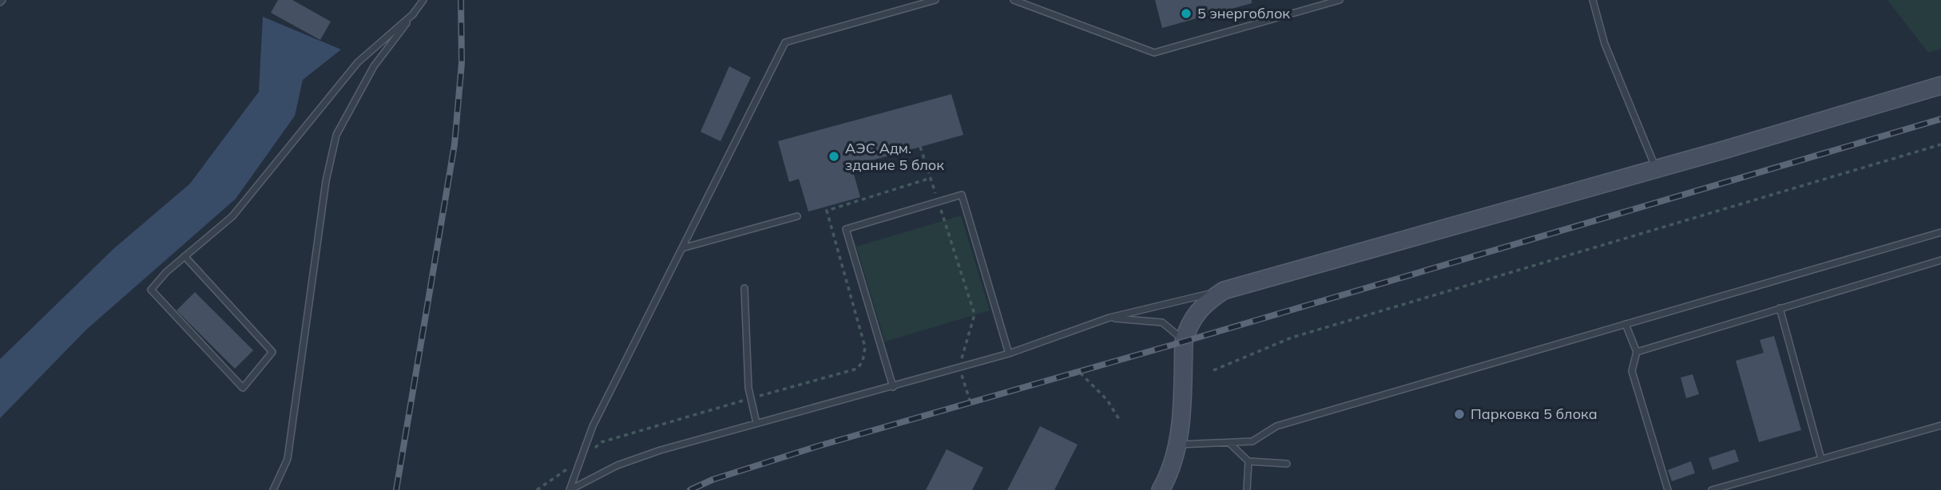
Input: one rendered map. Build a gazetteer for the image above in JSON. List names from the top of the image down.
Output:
{
  "places": ["5 энергоблок", "АЭС Адм. здание 5 блок", "Парковка 5 блока"]
}
